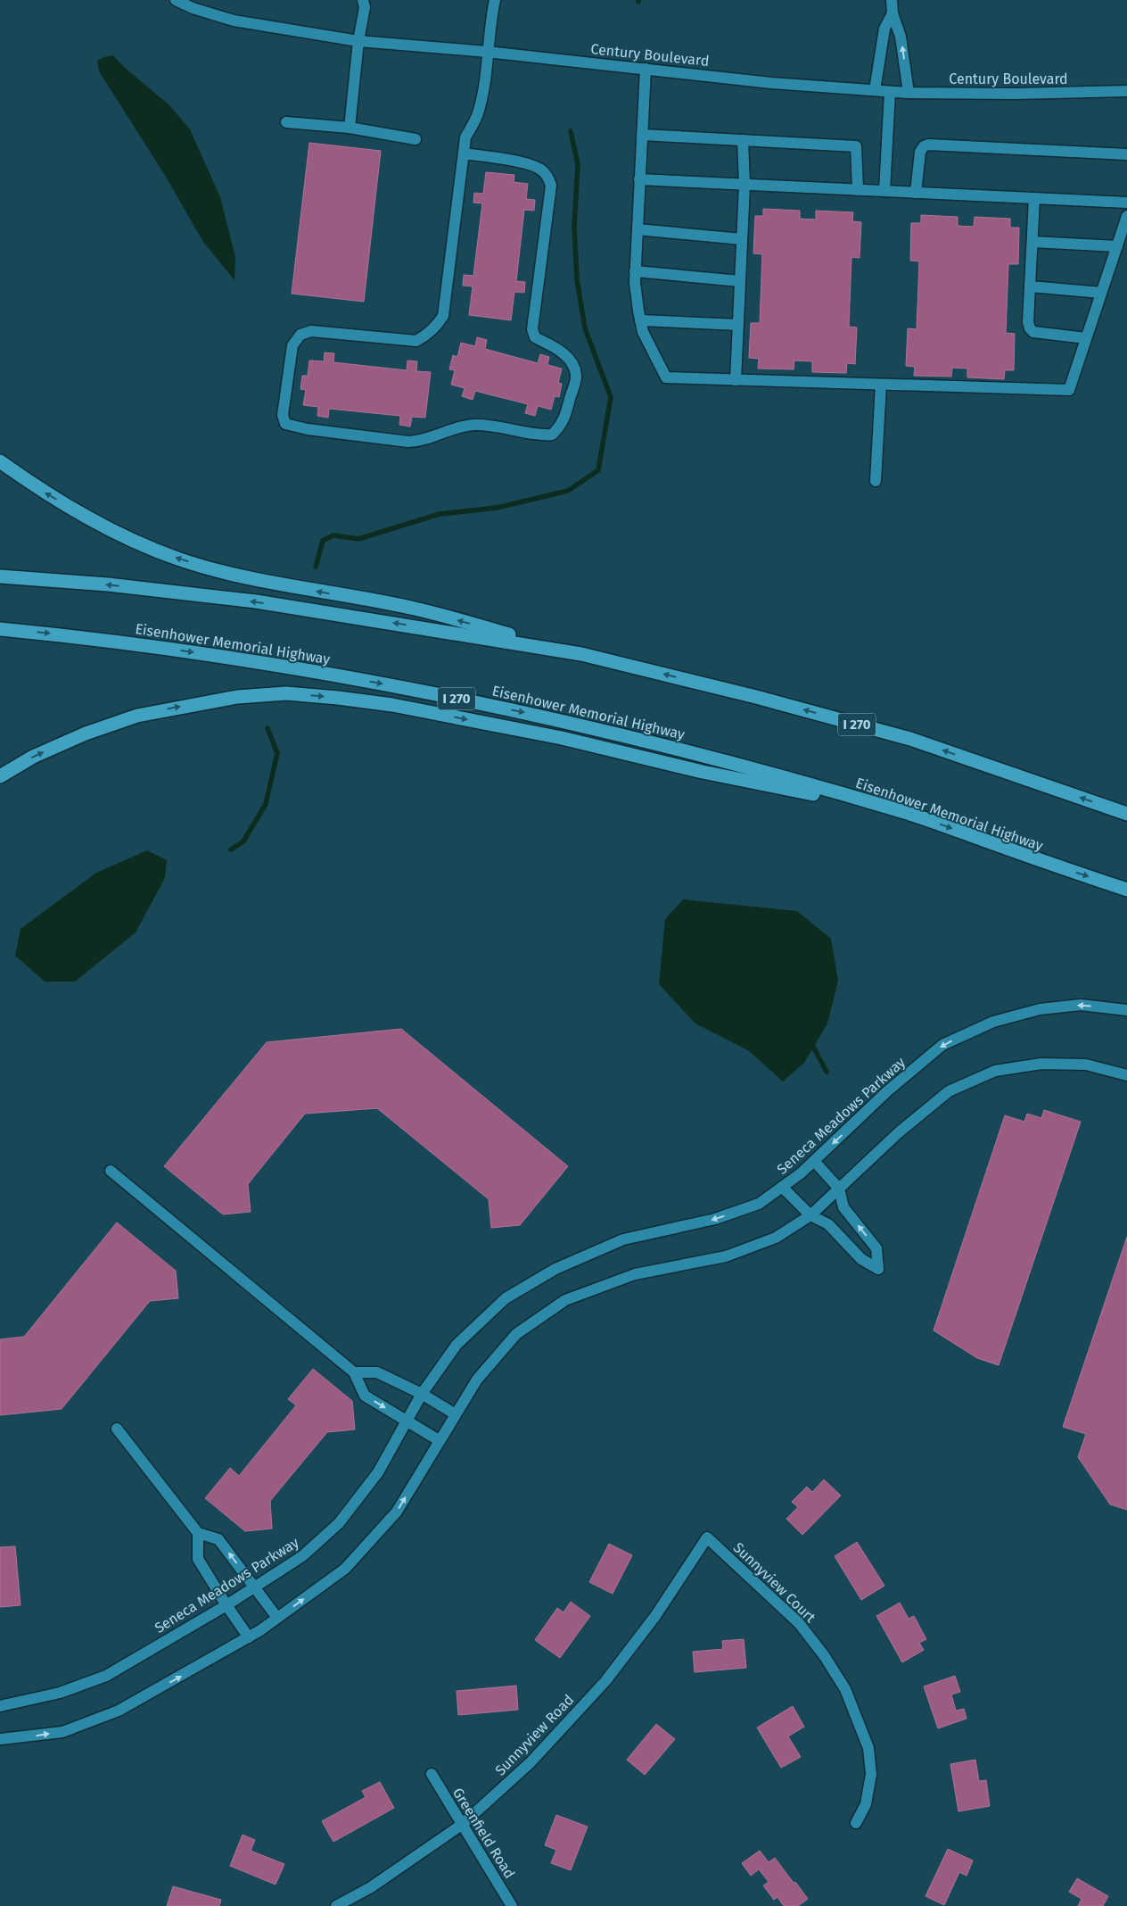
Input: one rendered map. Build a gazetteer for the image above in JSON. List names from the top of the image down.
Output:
{
  "streets": {
    "highway": ["Eisenhower Memorial Highway", "I 270"],
    "street": [
      "Century Boulevard",
      "Seneca Meadows Parkway",
      "Sunnyview Court",
      "Sunnyview Road",
      "Greenfield Road"
    ]
  },
  "crossings": [
    ["Sunnyview Court", "Sunnyview Road"],
    ["Sunnyview Road", "Greenfield Road"]
  ]
}
